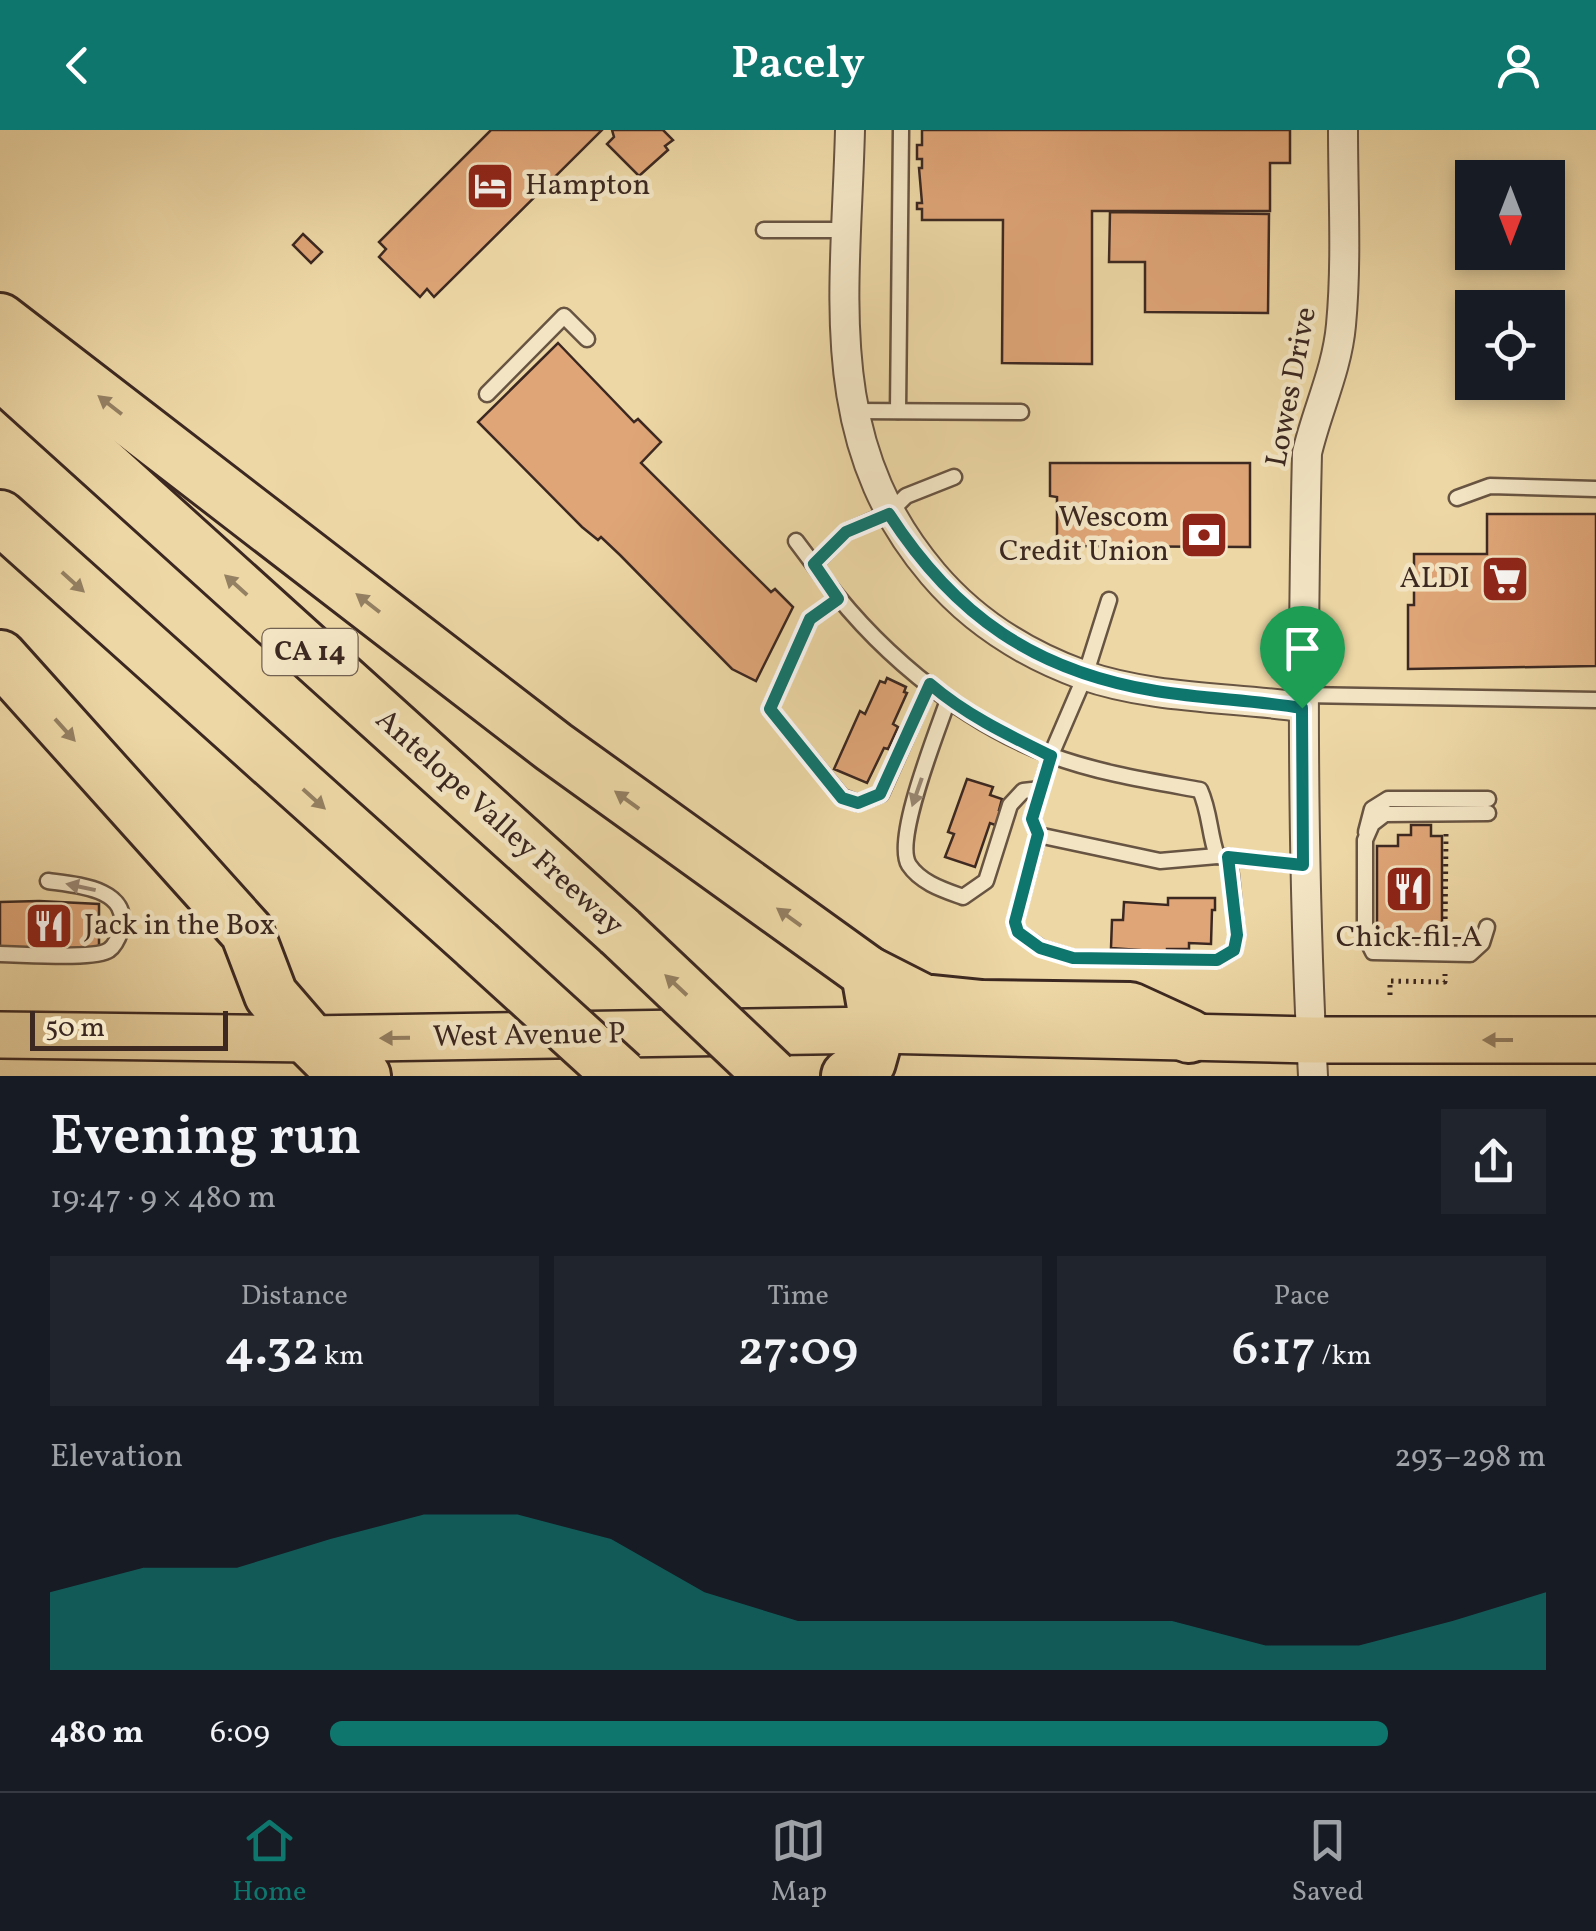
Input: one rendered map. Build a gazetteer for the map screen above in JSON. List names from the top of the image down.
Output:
{
  "streets": {
    "highway": ["CA 14", "Antelope Valley Freeway"],
    "main road": ["West Avenue P"],
    "street": ["Lowes Drive"]
  },
  "crossings": [
    ["Lowes Drive", "West Avenue P"]
  ],
  "one_way": ["West Avenue P"],
  "places": {
    "hotel": ["Hampton"],
    "bank": ["Wescom Credit Union"],
    "supermarket": ["ALDI"],
    "restaurant": ["Chick-fil-A", "Jack in the Box"]
  },
  "scale_bar": "50 m",
  "north": "bottom",
  "page": {
    "header": "Pacely",
    "scale": "50 m",
    "heading": ["Evening run", "19:47 · 9 × 480 m"],
    "stats": [
      ["Distance", "4.32 km"],
      ["Time", "27:09"],
      ["Pace", "6:17 /km"]
    ],
    "chart": ["Elevation", "293–298 m"],
    "list": [
      {
        "name": "480 m",
        "note": "6:09"
      }
    ],
    "tabs": ["Home", "Map", "Saved"]
  }
}
